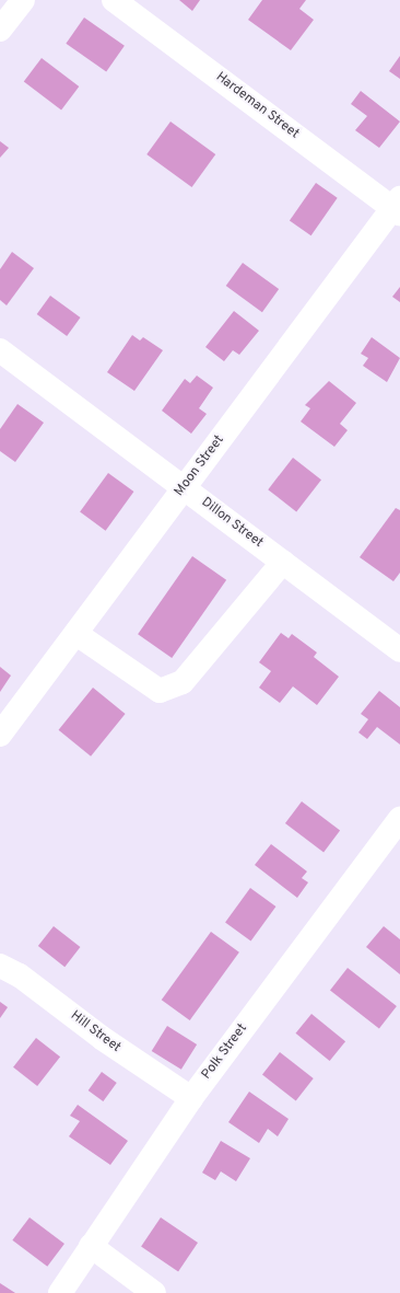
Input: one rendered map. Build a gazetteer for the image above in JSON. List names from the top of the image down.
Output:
{
  "streets": {
    "street": [
      "Hardeman Street",
      "Moon Street",
      "Dillon Street",
      "Hill Street",
      "Polk Street"
    ]
  },
  "crossings": [
    ["Hardeman Street", "Moon Street"],
    ["Moon Street", "Dillon Street"],
    ["Hill Street", "Polk Street"]
  ]
}
